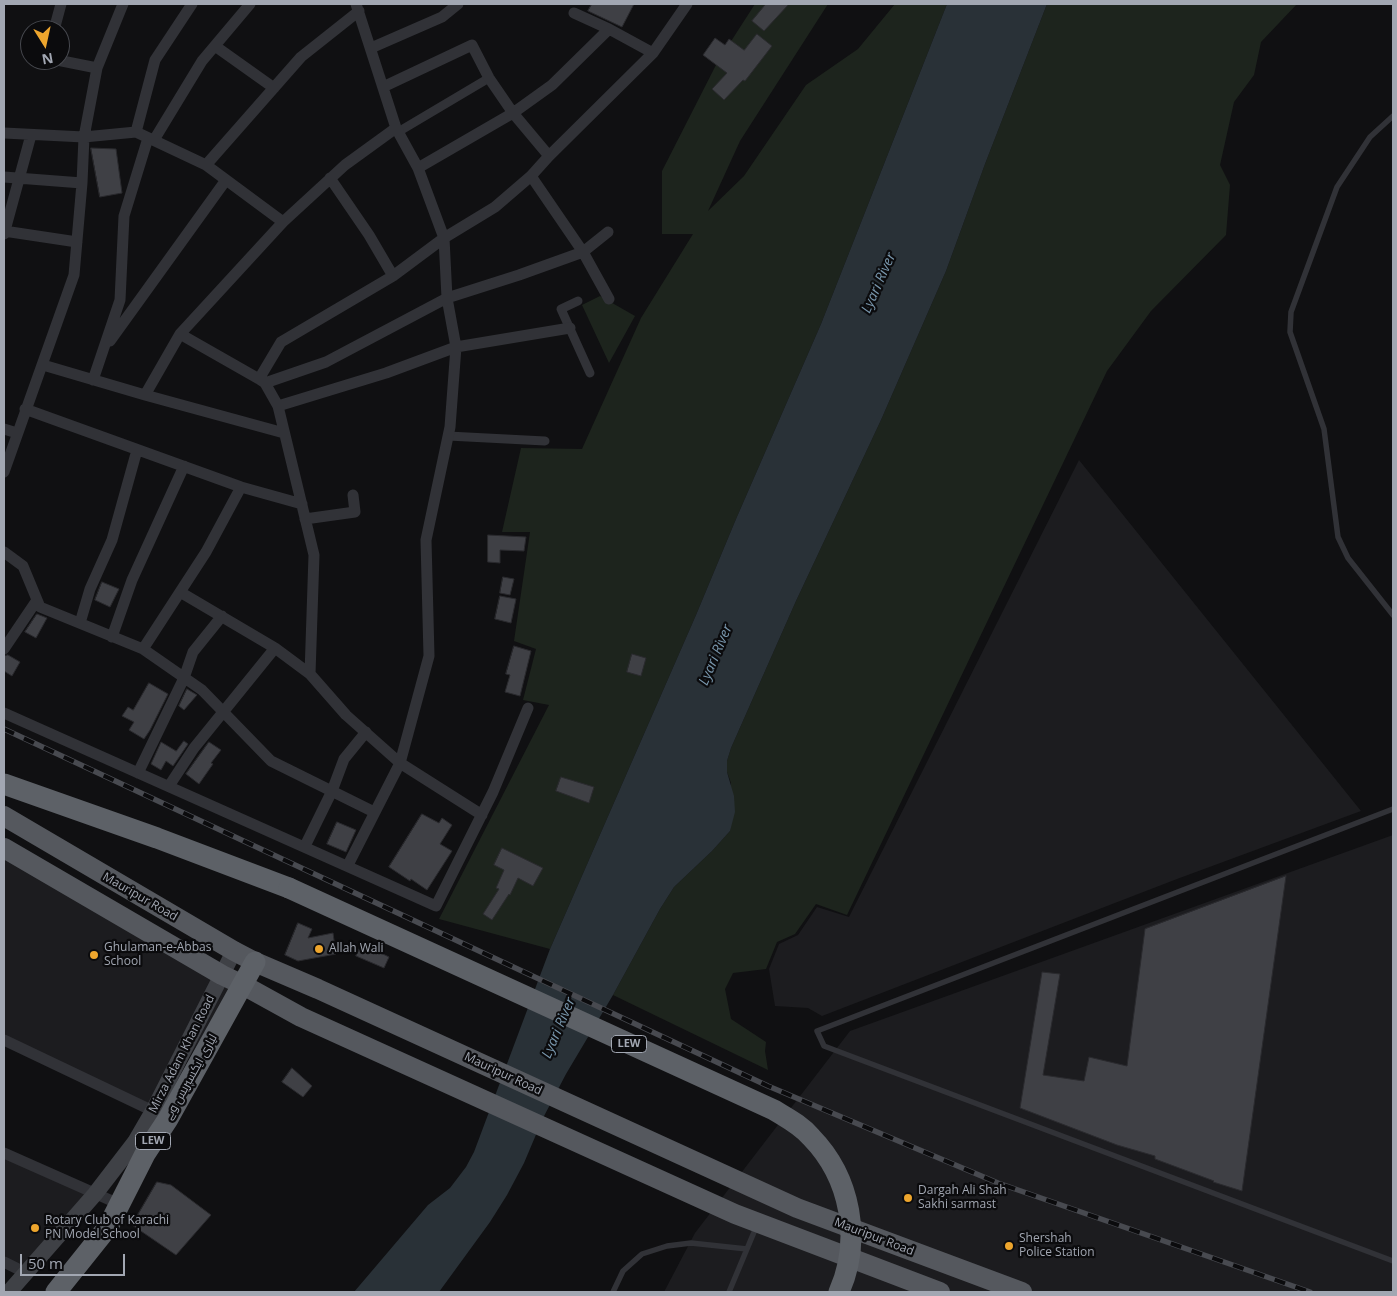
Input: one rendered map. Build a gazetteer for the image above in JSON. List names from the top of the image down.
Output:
{
  "streets": {
    "highway": ["Mauripur Road", "LEW", "لیاری ایکسپریس وے"],
    "main road": ["Mirza Adam Khan Road"]
  },
  "crossings": [
    ["Mauripur Road", "Mirza Adam Khan Road"],
    ["Mauripur Road", "لیاری ایکسپریس وے"]
  ],
  "water": ["Lyari River"],
  "places": [
    "Allah Wali",
    "Ghulaman-e-Abbas School",
    "Dargah Ali Shah Sakhi sarmast",
    "Rotary Club of Karachi PN Model School",
    "Shershah Police Station"
  ],
  "scale_bar": "50 m",
  "north": "bottom"
}
